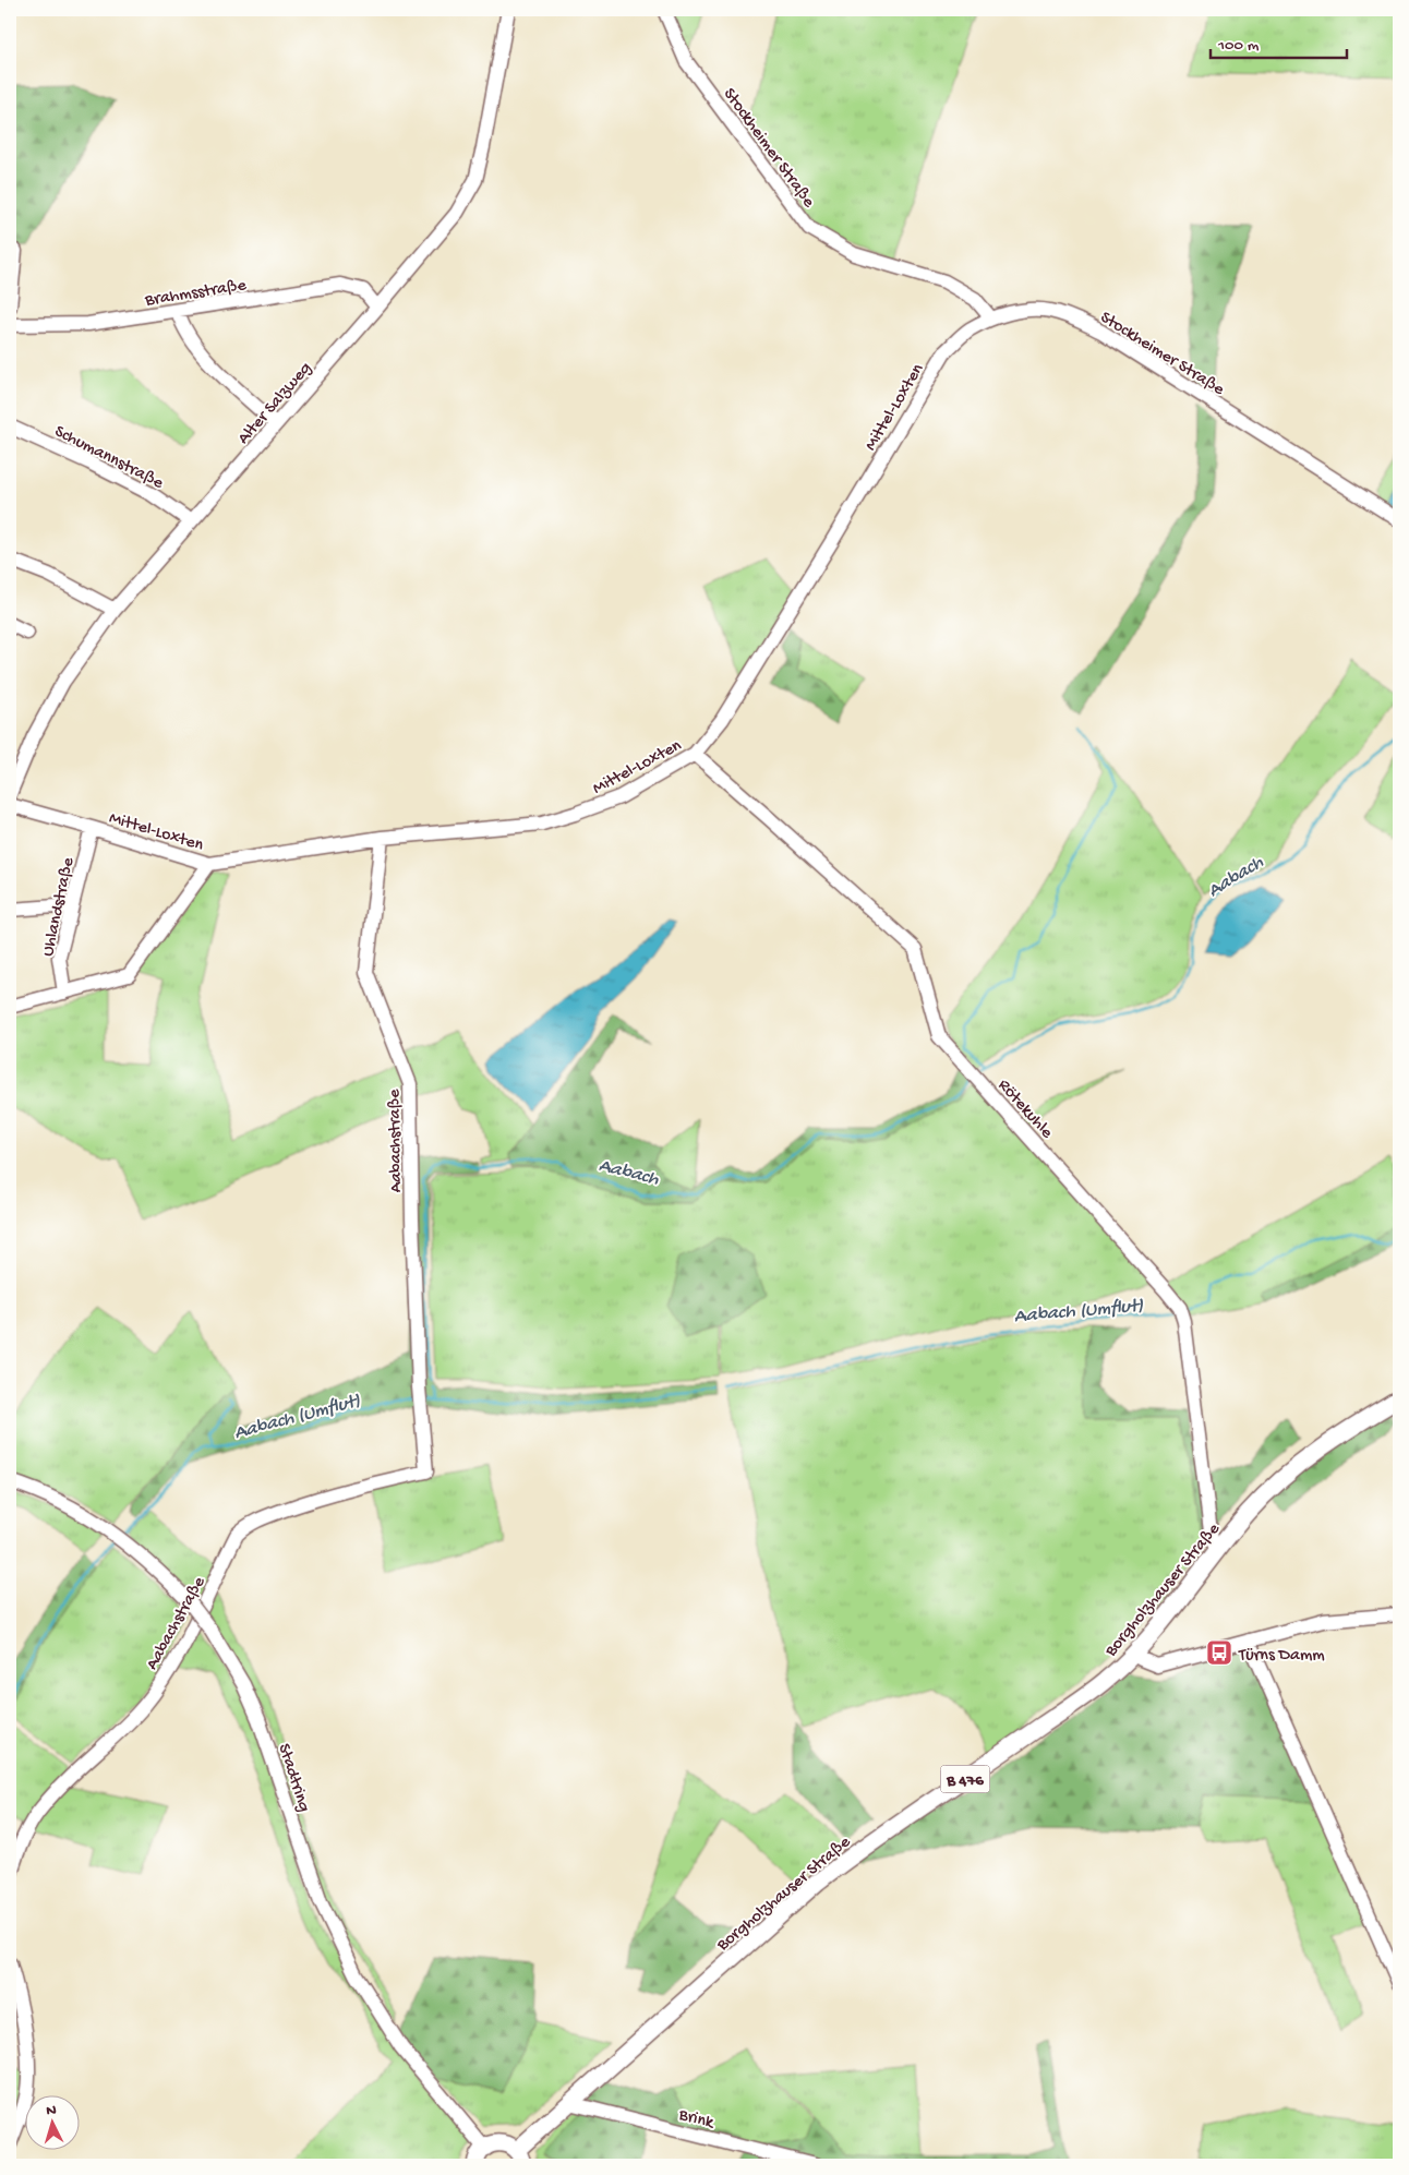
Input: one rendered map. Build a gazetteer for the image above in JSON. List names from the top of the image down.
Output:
{
  "streets": {
    "main road": ["Borgholzhauser Straße", "B 476"],
    "street": [
      "Stockheimer Straße",
      "Brahmsstraße",
      "Alter Salzweg",
      "Mittel-Loxten",
      "Schumannstraße",
      "Uhlandstraße",
      "Rötekuhle",
      "Aabachstraße",
      "Stadtring",
      "Brink"
    ]
  },
  "crossings": [
    ["Stockheimer Straße", "Mittel-Loxten"],
    ["Brahmsstraße", "Alter Salzweg"],
    ["Alter Salzweg", "Schumannstraße"],
    ["Mittel-Loxten", "Uhlandstraße"],
    ["Mittel-Loxten", "Rötekuhle"],
    ["Mittel-Loxten", "Aabachstraße"],
    ["Rötekuhle", "Borgholzhauser Straße"],
    ["Borgholzhauser Straße", "Brink"]
  ],
  "water": ["Aabach", "Aabach (Umflut)"],
  "places": {
    "bus stop": ["Türns Damm"]
  },
  "scale_bar": "100 m",
  "north": "top"
}
